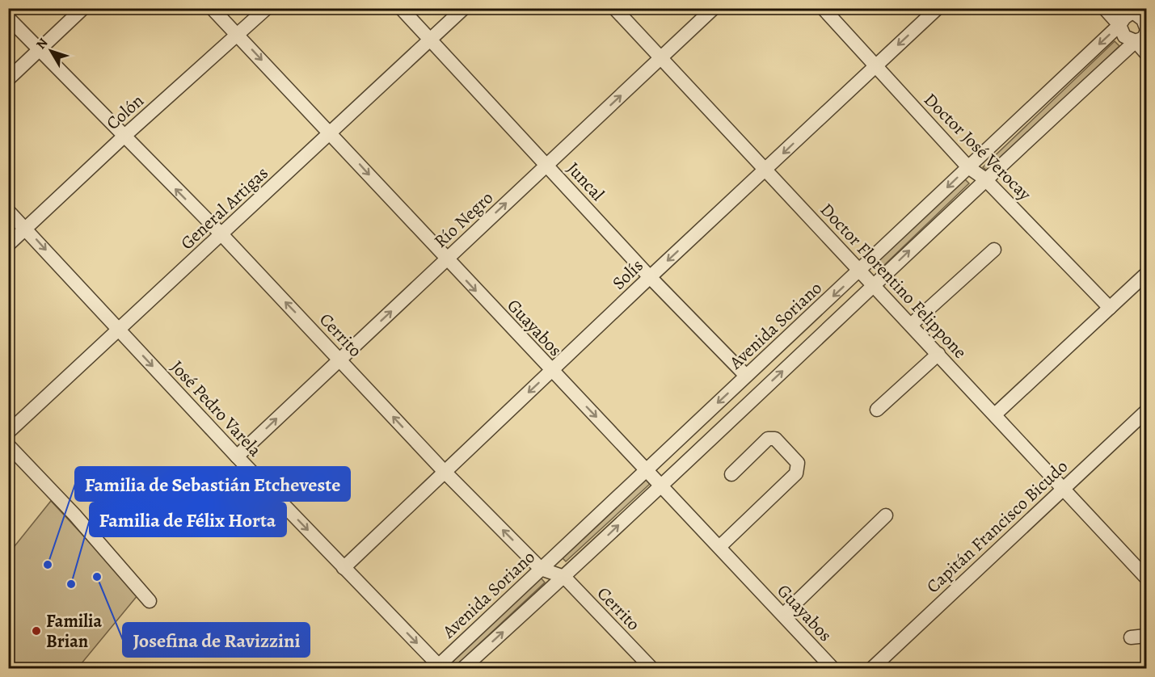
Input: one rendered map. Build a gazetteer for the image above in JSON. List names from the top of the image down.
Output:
{
  "streets": {
    "street": [
      "Colón",
      "Doctor José Verocay",
      "Juncal",
      "General Artigas",
      "Río Negro",
      "Solís",
      "Doctor Florentino Felippone",
      "Avenida Soriano",
      "Guayabos",
      "Cerrito",
      "José Pedro Varela",
      "Capitán Francisco Bicudo"
    ]
  },
  "crossings": [
    ["Colón", "Guayabos"],
    ["Colón", "Cerrito"],
    ["Colón", "José Pedro Varela"],
    ["Doctor José Verocay", "Solís"],
    ["Doctor José Verocay", "Avenida Soriano"],
    ["Juncal", "General Artigas"],
    ["Juncal", "Río Negro"],
    ["Juncal", "Solís"],
    ["Juncal", "Avenida Soriano"],
    ["General Artigas", "Guayabos"],
    ["General Artigas", "Cerrito"],
    ["General Artigas", "José Pedro Varela"],
    ["Río Negro", "Doctor Florentino Felippone"],
    ["Río Negro", "Guayabos"],
    ["Río Negro", "Cerrito"],
    ["Río Negro", "José Pedro Varela"],
    ["Solís", "Doctor Florentino Felippone"],
    ["Solís", "Guayabos"],
    ["Solís", "Cerrito"],
    ["Solís", "José Pedro Varela"],
    ["Doctor Florentino Felippone", "Avenida Soriano"],
    ["Doctor Florentino Felippone", "Capitán Francisco Bicudo"],
    ["Avenida Soriano", "Guayabos"],
    ["Avenida Soriano", "Cerrito"],
    ["Avenida Soriano", "José Pedro Varela"]
  ],
  "one_way": [
    "Río Negro",
    "Solís",
    "Guayabos",
    "Cerrito",
    "José Pedro Varela"
  ],
  "places": [
    "Familia de Sebastián Etcheveste",
    "Josefina de Ravizzini",
    "Familia de Félix Horta",
    "Familia Brian"
  ],
  "north": "top left"
}
